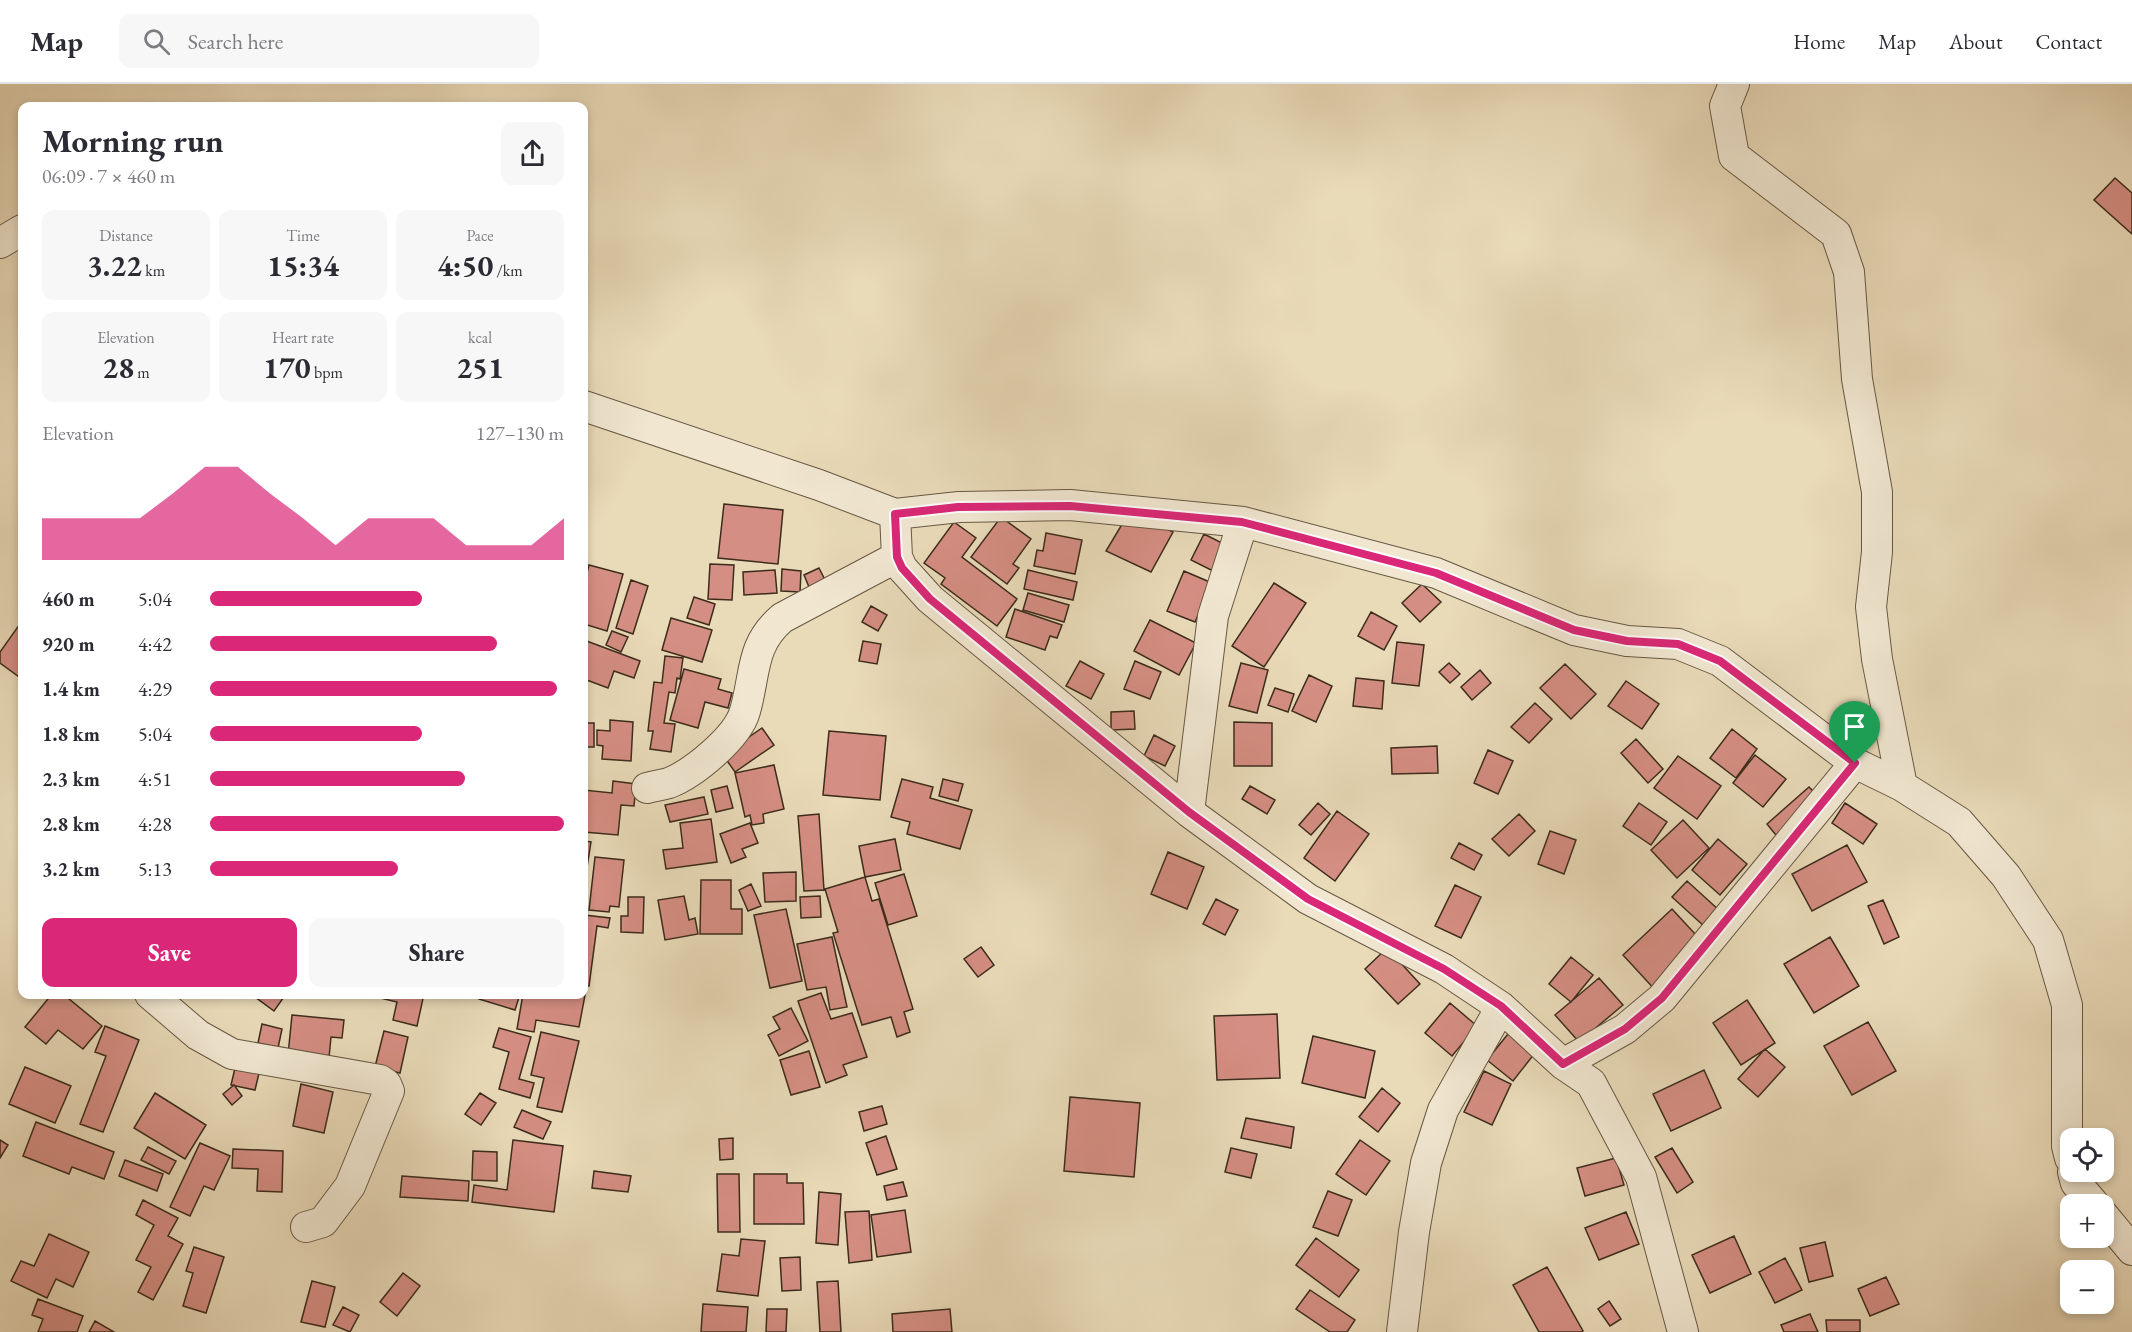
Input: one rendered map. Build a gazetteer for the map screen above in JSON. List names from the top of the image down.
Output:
{
  "page": {
    "header": "Map",
    "search": "Search here",
    "nav": [
      "Home",
      "Map",
      "About",
      "Contact"
    ],
    "heading": ["Morning run", "06:09 · 7 × 460 m"],
    "stats": [
      ["Distance", "3.22 km"],
      ["Time", "15:34"],
      ["Pace", "4:50 /km"],
      ["Elevation", "28 m"],
      ["Heart rate", "170 bpm"],
      ["kcal", "251"]
    ],
    "chart": ["Elevation", "127–130 m"],
    "list": [
      {
        "name": "460 m",
        "note": "5:04"
      },
      {
        "name": "920 m",
        "note": "4:42"
      },
      {
        "name": "1.4 km",
        "note": "4:29"
      },
      {
        "name": "1.8 km",
        "note": "5:04"
      },
      {
        "name": "2.3 km",
        "note": "4:51"
      },
      {
        "name": "2.8 km",
        "note": "4:28"
      },
      {
        "name": "3.2 km",
        "note": "5:13"
      }
    ],
    "buttons": ["Save", "Share"],
    "map_buttons": ["+", "−"]
  }
}
